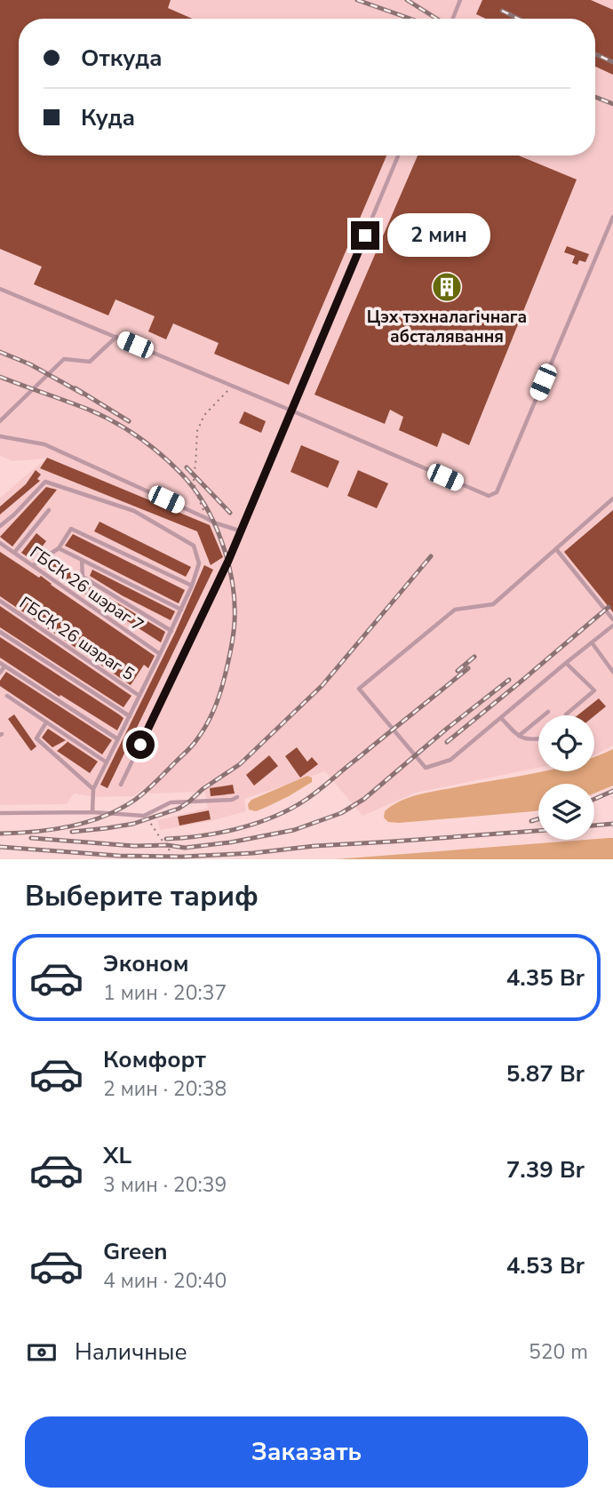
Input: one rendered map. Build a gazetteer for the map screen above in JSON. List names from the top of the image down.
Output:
{
  "streets": {
    "lane": ["ГБСК 26 шэраг 7", "ГБСК 26 шэраг 5"]
  },
  "places": {
    "building": ["Цэх тэхналагічнага абсталявання"]
  },
  "page": {
    "banner": ["Откуда", "Куда"],
    "bubble": "2 мин",
    "heading": "Выберите тариф",
    "list": [
      {
        "name": "Эконом",
        "note": "1 мин · 20:37",
        "value": "4.35 Br"
      },
      {
        "name": "Комфорт",
        "note": "2 мин · 20:38",
        "value": "5.87 Br"
      },
      {
        "name": "XL",
        "note": "3 мин · 20:39",
        "value": "7.39 Br"
      },
      {
        "name": "Green",
        "note": "4 мин · 20:40",
        "value": "4.53 Br"
      }
    ],
    "pay": ["Наличные", "520 m"],
    "buttons": "Заказать"
  }
}
